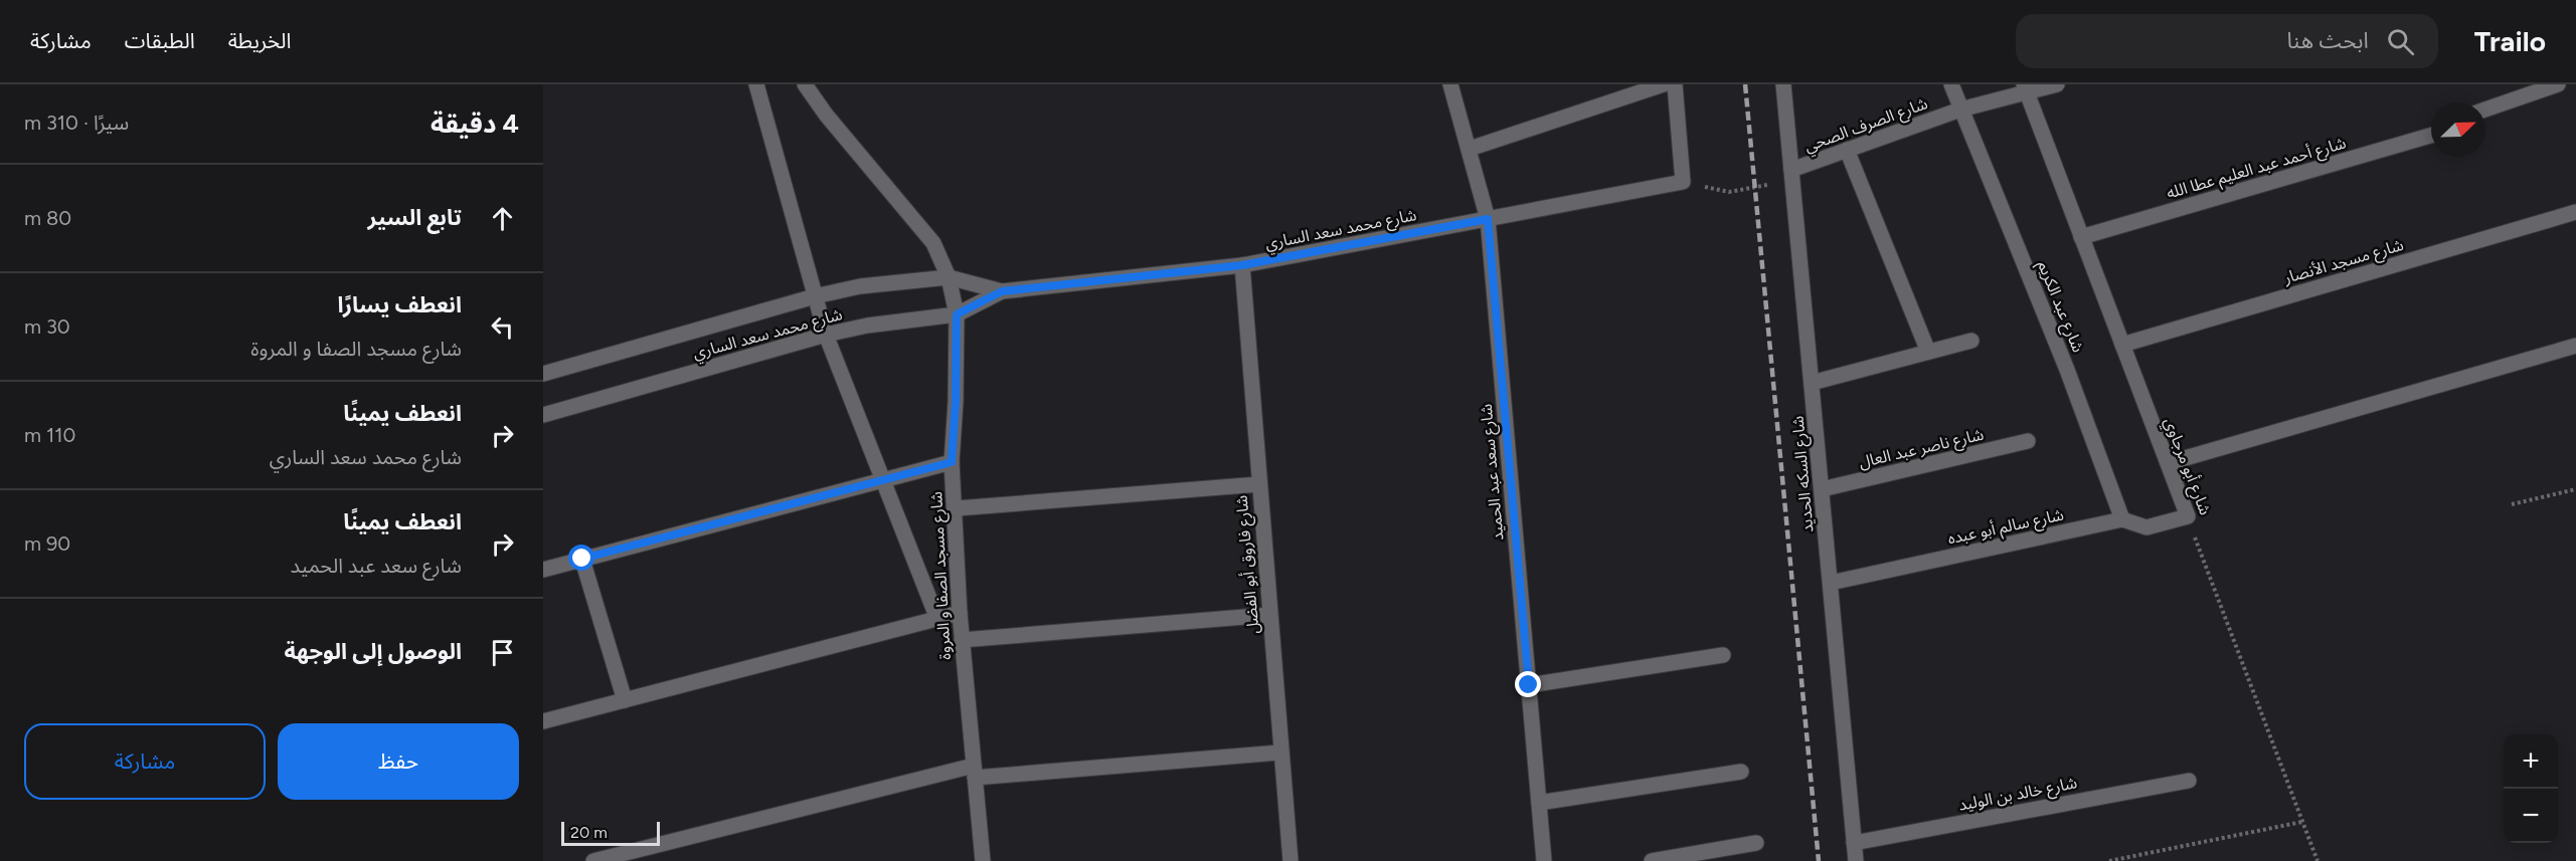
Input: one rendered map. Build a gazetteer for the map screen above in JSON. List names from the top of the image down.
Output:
{
  "streets": {
    "street": [
      "شارع الصرف الصحي",
      "شارع أحمد عبد العليم عطا الله",
      "شارع محمد سعد الساري",
      "شارع مسجد الأنصار",
      "شارع عبد الكريم",
      "شارع ناصر عبد العال",
      "شارع أبو مرجاوي",
      "شارع سعد عبد الحميد",
      "شارع السكه الحديد",
      "شارع سالم أبو عبده",
      "شارع فاروق أبو الفضل",
      "شارع مسجد الصفا و المروة",
      "شارع خالد بن الوليد"
    ]
  },
  "crossings": [
    ["شارع الصرف الصحي", "شارع عبد الكريم"],
    ["شارع الصرف الصحي", "شارع أبو مرجاوي"],
    ["شارع الصرف الصحي", "شارع السكه الحديد"],
    ["شارع أحمد عبد العليم عطا الله", "شارع أبو مرجاوي"],
    ["شارع محمد سعد الساري", "شارع سعد عبد الحميد"],
    ["شارع محمد سعد الساري", "شارع فاروق أبو الفضل"],
    ["شارع محمد سعد الساري", "شارع مسجد الصفا و المروة"],
    ["شارع مسجد الأنصار", "شارع أبو مرجاوي"],
    ["شارع عبد الكريم", "شارع سالم أبو عبده"],
    ["شارع ناصر عبد العال", "شارع السكه الحديد"],
    ["شارع أبو مرجاوي", "شارع سالم أبو عبده"],
    ["شارع السكه الحديد", "شارع سالم أبو عبده"],
    ["شارع السكه الحديد", "شارع خالد بن الوليد"]
  ],
  "scale_bar": "20 m",
  "north": "top right",
  "page": {
    "header": "Trailo",
    "search": "ابحث هنا",
    "nav": ["الخريطة", "الطبقات", "مشاركة"],
    "heading": ["4 دقيقة", "سيرًا · 310 m"],
    "list": [
      ["تابع السير", "80 m"],
      ["انعطف يسارًا", "شارع مسجد الصفا و المروة", "30 m"],
      ["انعطف يمينًا", "شارع محمد سعد الساري", "110 m"],
      ["انعطف يمينًا", "شارع سعد عبد الحميد", "90 m"],
      "الوصول إلى الوجهة"
    ],
    "buttons": ["حفظ", "مشاركة"],
    "map_buttons": ["+", "−"],
    "scale": "20 m"
  }
}
